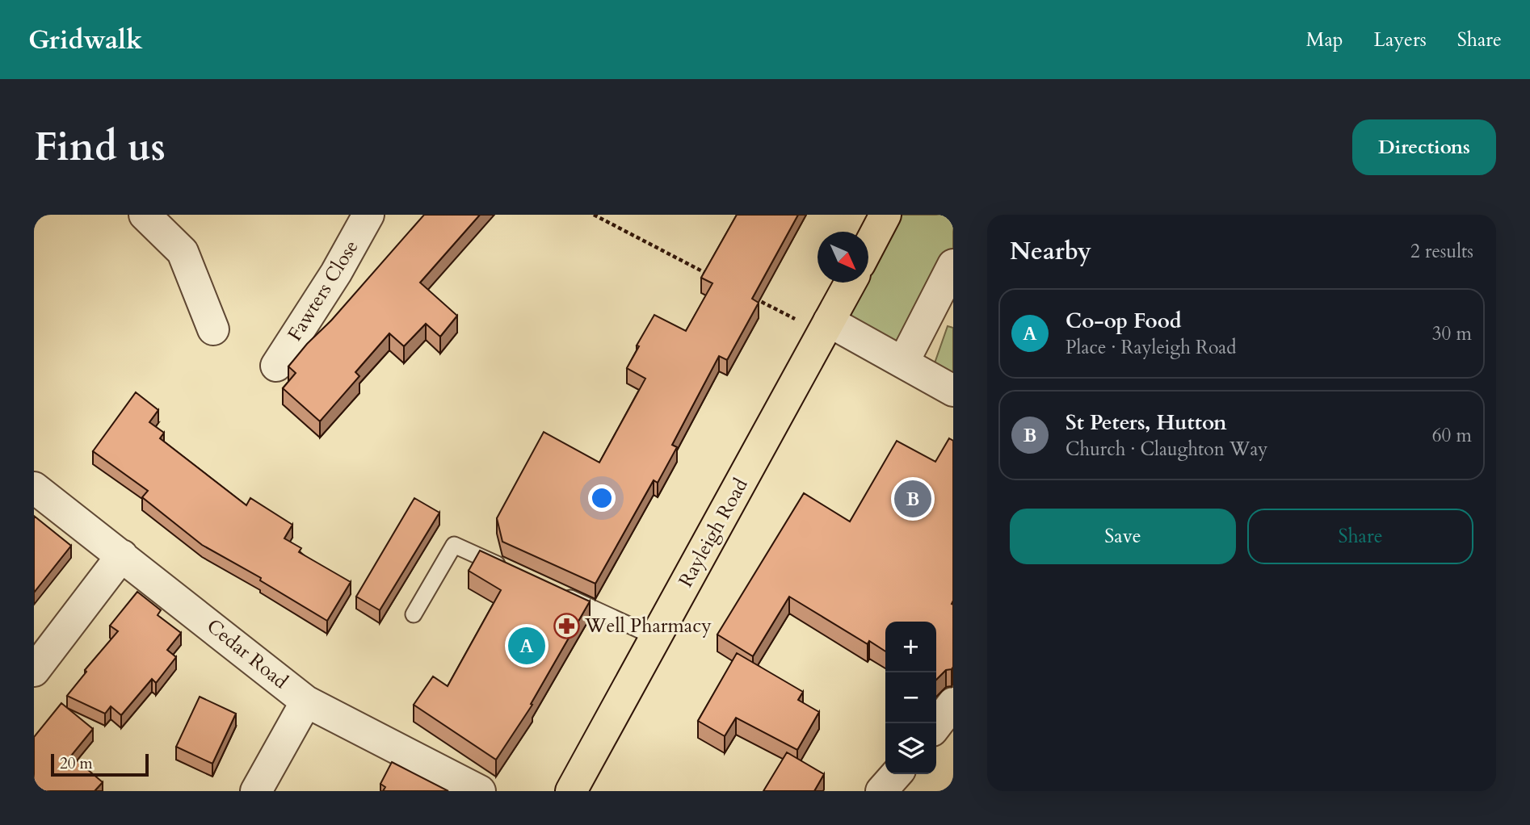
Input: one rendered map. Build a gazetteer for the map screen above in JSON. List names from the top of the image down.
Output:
{
  "streets": {
    "main road": ["Rayleigh Road"],
    "street": ["Fawters Close", "Cedar Road"]
  },
  "places": {
    "pharmacy": ["Well Pharmacy"]
  },
  "scale_bar": "20 m",
  "north": "bottom right",
  "page": {
    "header": "Gridwalk",
    "nav": ["Map", "Layers", "Share"],
    "buttons": [
      "Directions",
      ["Save", "Share"]
    ],
    "title": "Find us",
    "heading": ["Nearby", "2 results"],
    "list": [
      {
        "mark": "A",
        "name": "Co-op Food",
        "note": "Place · Rayleigh Road",
        "value": "30 m"
      },
      {
        "mark": "B",
        "name": "St Peters, Hutton",
        "note": "Church · Claughton Way",
        "value": "60 m"
      }
    ],
    "pins": ["B", "A"],
    "map_buttons": ["+", "−"],
    "scale": "20 m"
  }
}
